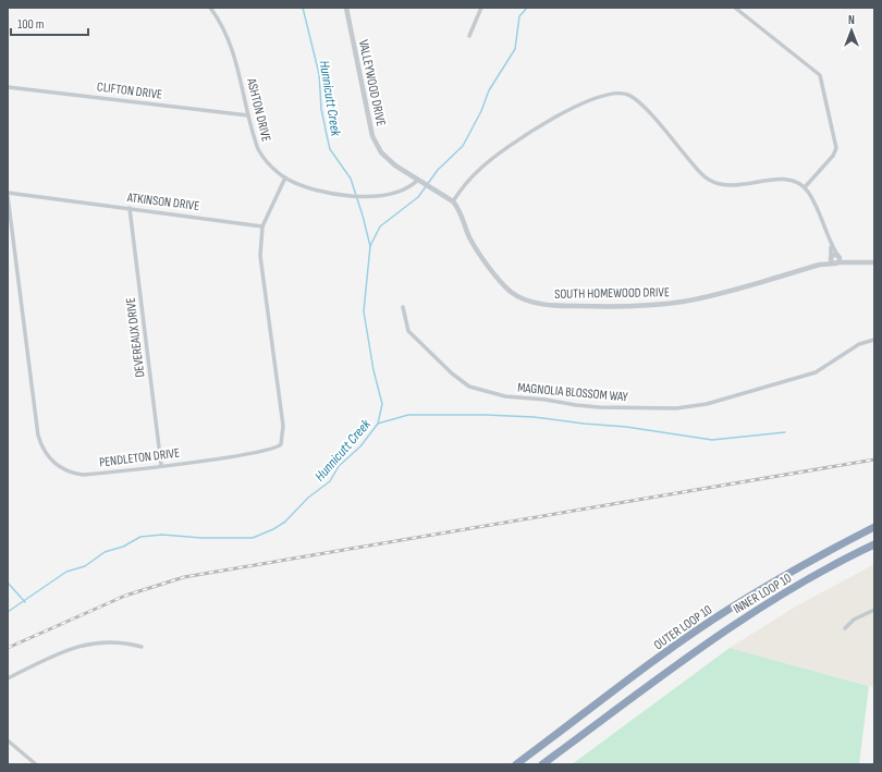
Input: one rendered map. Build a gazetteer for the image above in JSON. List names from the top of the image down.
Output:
{
  "streets": {
    "highway": ["INNER LOOP 10", "OUTER LOOP 10"],
    "street": [
      "VALLEYWOOD DRIVE",
      "CLIFTON DRIVE",
      "ASHTON DRIVE",
      "ATKINSON DRIVE",
      "SOUTH HOMEWOOD DRIVE",
      "DEVEREAUX DRIVE",
      "MAGNOLIA BLOSSOM WAY",
      "PENDLETON DRIVE"
    ]
  },
  "crossings": [
    ["VALLEYWOOD DRIVE", "ASHTON DRIVE"],
    ["VALLEYWOOD DRIVE", "SOUTH HOMEWOOD DRIVE"],
    ["CLIFTON DRIVE", "ASHTON DRIVE"],
    ["ATKINSON DRIVE", "DEVEREAUX DRIVE"],
    ["ATKINSON DRIVE", "PENDLETON DRIVE"],
    ["DEVEREAUX DRIVE", "PENDLETON DRIVE"]
  ],
  "water": ["Hunnicutt Creek"],
  "scale_bar": "100 m",
  "north": "top"
}
